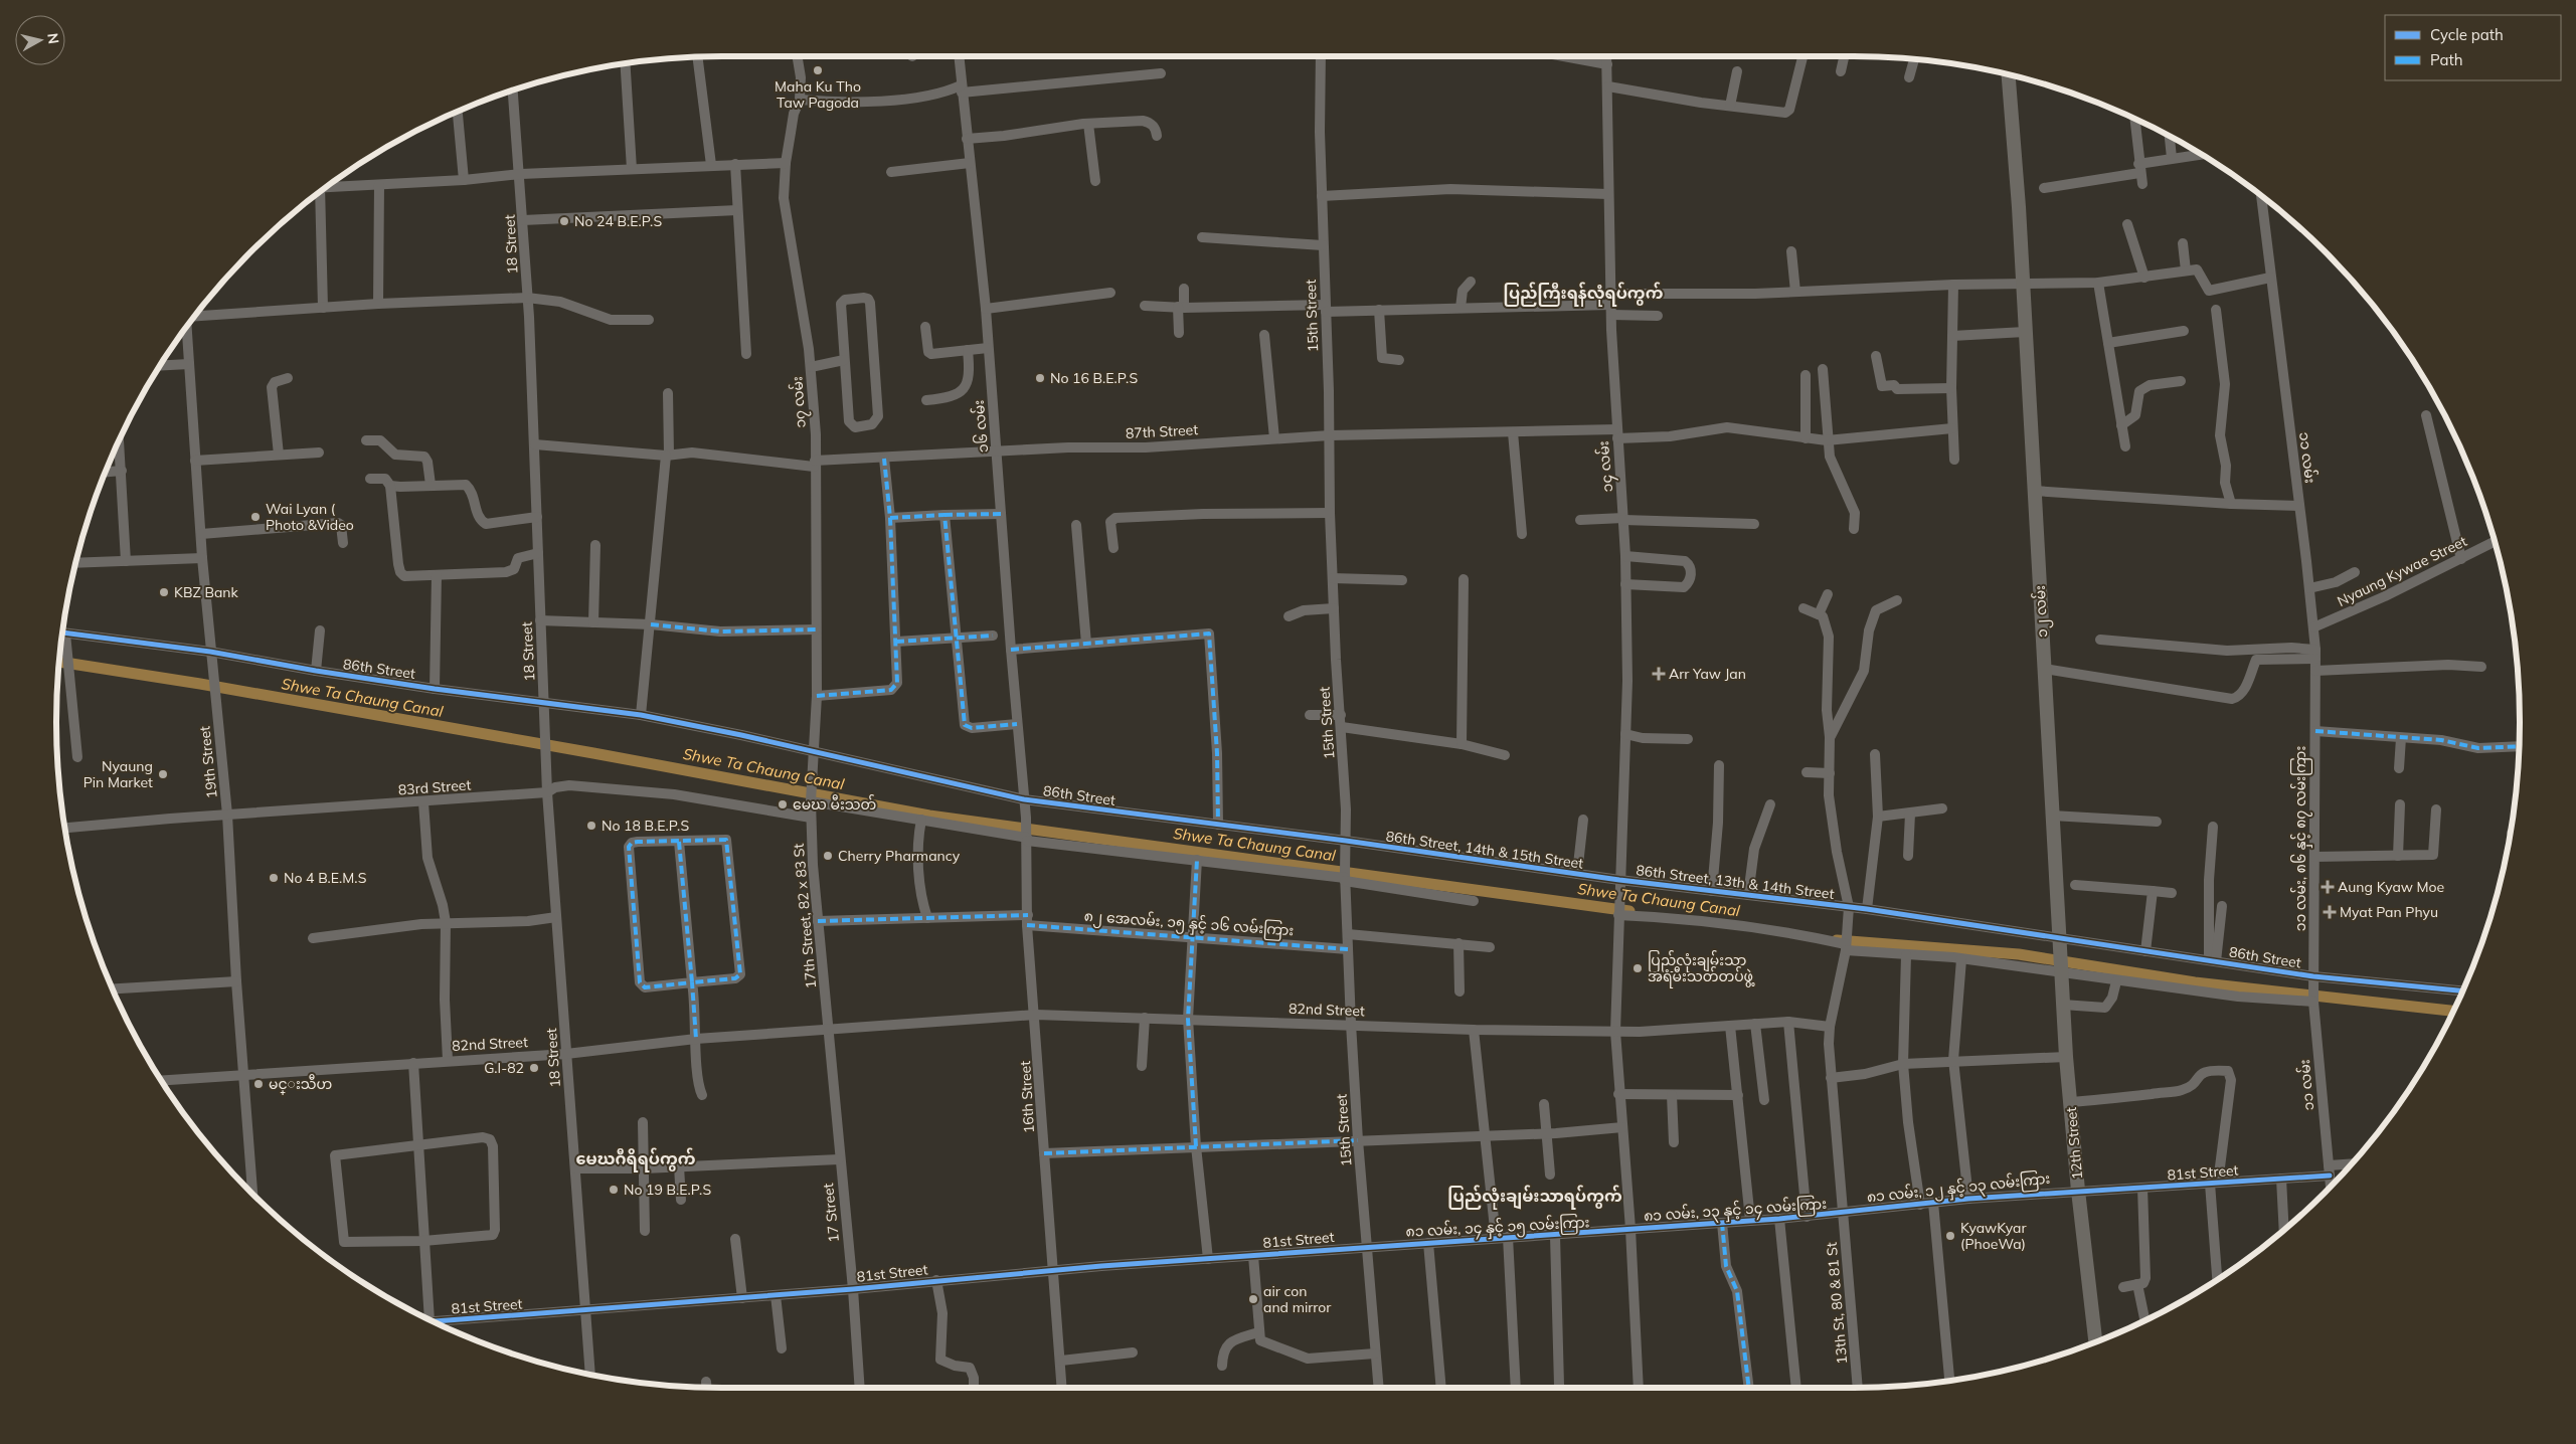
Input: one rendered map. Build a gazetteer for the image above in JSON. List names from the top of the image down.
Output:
{
  "streets": {
    "main road": ["၁၂ လမ်း", "12th Street"],
    "street": [
      "18 Street",
      "15th Street",
      "၁၇ လမ်း",
      "၁၆ လမ်း",
      "87th Street",
      "၁၁ လမ်း",
      "၁၄ လမ်း",
      "Nyaung Kywae Street",
      "86th Street",
      "19th Street",
      "83rd Street",
      "၁၁ လမ်း, ၈၆ နှင့် ၈၇ လမ်းကြား",
      "86th Street, 14th & 15th Street",
      "86th Street, 13th & 14th Street",
      "17th Street, 82 x 83 St",
      "၈၂ အေလမ်း, ၁၅ နှင့် ၁၆ လမ်းကြား",
      "82nd Street",
      "16th Street",
      "81st Street",
      "၈၁ လမ်း, ၁၂ နှင့် ၁၃ လမ်းကြား",
      "၈၁ လမ်း, ၁၃ နှင့် ၁၄ လမ်းကြား",
      "17 Street",
      "၈၁ လမ်း, ၁၄ နှင့် ၁၅ လမ်းကြား",
      "13th St, 80 & 81 St"
    ]
  },
  "crossings": [
    ["18 Street", "87th Street"],
    ["18 Street", "86th Street"],
    ["18 Street", "83rd Street"],
    ["18 Street", "82nd Street"],
    ["18 Street", "81st Street"],
    ["15th Street", "87th Street"],
    ["15th Street", "86th Street"],
    ["15th Street", "86th Street, 14th & 15th Street"],
    ["15th Street", "၈၂ အေလမ်း, ၁၅ နှင့် ၁၆ လမ်းကြား"],
    ["15th Street", "82nd Street"],
    ["15th Street", "81st Street"],
    ["15th Street", "၈၁ လမ်း, ၁၄ နှင့် ၁၅ လမ်းကြား"],
    ["၁၇ လမ်း", "87th Street"],
    ["၁၇ လမ်း", "86th Street"],
    ["၁၇ လမ်း", "17th Street, 82 x 83 St"],
    ["၁၆ လမ်း", "87th Street"],
    ["၁၆ လမ်း", "86th Street"],
    ["၁၆ လမ်း", "16th Street"],
    ["87th Street", "၁၄ လမ်း"],
    ["၁၁ လမ်း", "Nyaung Kywae Street"],
    ["၁၁ လမ်း", "၁၁ လမ်း, ၈၆ နှင့် ၈၇ လမ်းကြား"],
    ["၁၁ လမ်း", "81st Street"],
    ["၁၄ လမ်း", "86th Street, 14th & 15th Street"],
    ["၁၄ လမ်း", "86th Street, 13th & 14th Street"],
    ["၁၄ လမ်း", "82nd Street"],
    ["၁၄ လမ်း", "၈၁ လမ်း, ၁၃ နှင့် ၁၄ လမ်းကြား"],
    ["၁၄ လမ်း", "၈၁ လမ်း, ၁၄ နှင့် ၁၅ လမ်းကြား"],
    ["၁၂ လမ်း", "86th Street"],
    ["၁၂ လမ်း", "12th Street"],
    ["86th Street", "19th Street"],
    ["86th Street", "၁၁ လမ်း, ၈၆ နှင့် ၈၇ လမ်းကြား"],
    ["86th Street", "86th Street, 14th & 15th Street"],
    ["86th Street", "86th Street, 13th & 14th Street"],
    ["86th Street", "16th Street"],
    ["86th Street", "12th Street"],
    ["19th Street", "83rd Street"],
    ["19th Street", "82nd Street"],
    ["83rd Street", "17th Street, 82 x 83 St"],
    ["86th Street, 14th & 15th Street", "86th Street, 13th & 14th Street"],
    ["86th Street, 13th & 14th Street", "13th St, 80 & 81 St"],
    ["17th Street, 82 x 83 St", "၈၂ အေလမ်း, ၁၅ နှင့် ၁၆ လမ်းကြား"],
    ["17th Street, 82 x 83 St", "82nd Street"],
    ["17th Street, 82 x 83 St", "17 Street"],
    ["၈၂ အေလမ်း, ၁၅ နှင့် ၁၆ လမ်းကြား", "16th Street"],
    ["82nd Street", "16th Street"],
    ["82nd Street", "17 Street"],
    ["82nd Street", "13th St, 80 & 81 St"],
    ["16th Street", "81st Street"],
    ["12th Street", "81st Street"],
    ["12th Street", "၈၁ လမ်း, ၁၂ နှင့် ၁၃ လမ်းကြား"],
    ["81st Street", "၈၁ လမ်း, ၁၂ နှင့် ၁၃ လမ်းကြား"],
    ["81st Street", "17 Street"],
    ["81st Street", "၈၁ လမ်း, ၁၄ နှင့် ၁၅ လမ်းကြား"],
    ["၈၁ လမ်း, ၁၂ နှင့် ၁၃ လမ်းကြား", "၈၁ လမ်း, ၁၃ နှင့် ၁၄ လမ်းကြား"],
    ["၈၁ လမ်း, ၁၂ နှင့် ၁၃ လမ်းကြား", "13th St, 80 & 81 St"],
    ["၈၁ လမ်း, ၁၃ နှင့် ၁၄ လမ်းကြား", "၈၁ လမ်း, ၁၄ နှင့် ၁၅ လမ်းကြား"],
    ["၈၁ လမ်း, ၁၃ နှင့် ၁၄ လမ်းကြား", "13th St, 80 & 81 St"]
  ],
  "districts": ["ပြည်ကြီးရန်လုံရပ်ကွက်", "မေဃဂီရိရပ်ကွက်", "ပြည်လုံးချမ်းသာရပ်ကွက်"],
  "water": ["Shwe Ta Chaung Canal"],
  "places": {
    "other": [
      "Maha Ku Tho Taw Pagoda",
      "No 24 B.E.P.S",
      "No 16 B.E.P.S",
      "Wai Lyan ( Photo &Video",
      "KBZ Bank",
      "Nyaung Pin Market",
      "မေဃ မီးသတ်",
      "No 18 B.E.P.S",
      "Cherry Pharmancy",
      "No 4 B.E.M.S",
      "ပြည်လုံးချမ်းသာ အရံမီးသတ်တပ်ဖွဲ့",
      "G.I-82",
      "မင္းသီဟ",
      "No 19 B.E.P.S",
      "KyawKyar (PhoeWa)",
      "air con and mirror"
    ],
    "health": ["Arr Yaw Jan", "Aung Kyaw Moe", "Myat Pan Phyu"]
  },
  "legend": ["Cycle path", "Path"],
  "north": "right"
}
